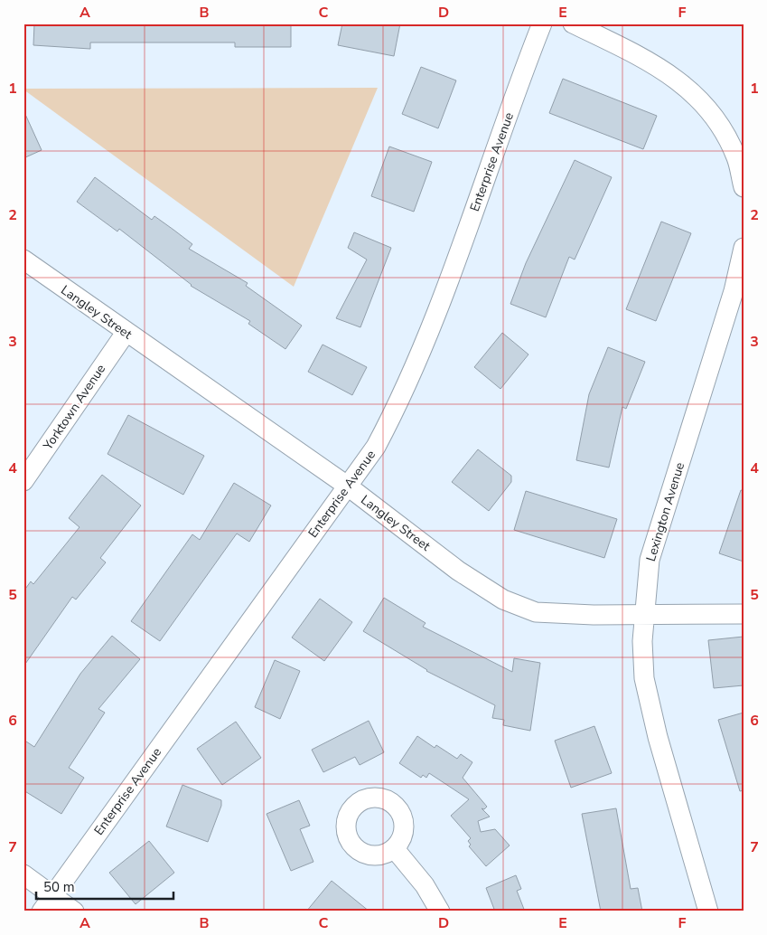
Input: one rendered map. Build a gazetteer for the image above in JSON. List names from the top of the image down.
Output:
{
  "streets": {
    "street": [
      "Enterprise Avenue",
      "Langley Street",
      "Yorktown Avenue",
      "Lexington Avenue"
    ]
  },
  "crossings": [
    ["Enterprise Avenue", "Langley Street"],
    ["Langley Street", "Yorktown Avenue"],
    ["Langley Street", "Lexington Avenue"]
  ],
  "scale_bar": "50 m",
  "grid": {
    "columns": [
      "A",
      "B",
      "C",
      "D",
      "E",
      "F"
    ],
    "rows": [
      "1",
      "2",
      "3",
      "4",
      "5",
      "6",
      "7"
    ]
  }
}
